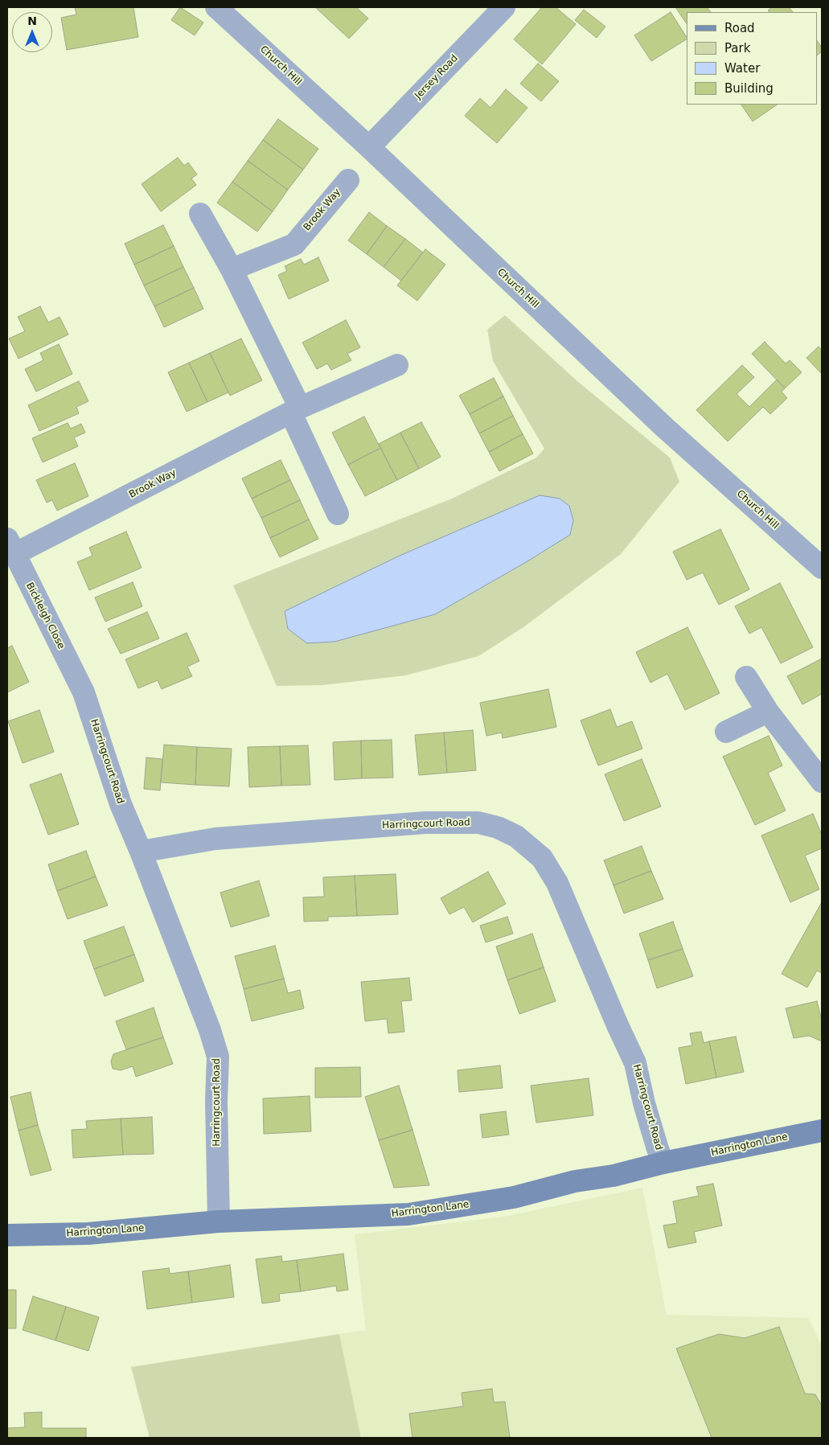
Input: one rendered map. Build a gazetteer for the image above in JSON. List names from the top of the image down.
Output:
{
  "streets": {
    "street": [
      "Church Hill",
      "Jersey Road",
      "Brook Way",
      "Bickleigh Close",
      "Harringcourt Road",
      "Harrington Lane"
    ]
  },
  "crossings": [
    ["Church Hill", "Jersey Road"],
    ["Brook Way", "Bickleigh Close"],
    ["Bickleigh Close", "Harringcourt Road"],
    ["Harringcourt Road", "Harrington Lane"]
  ],
  "legend": [
    "Road",
    "Park",
    "Water",
    "Building"
  ],
  "north": "top"
}
